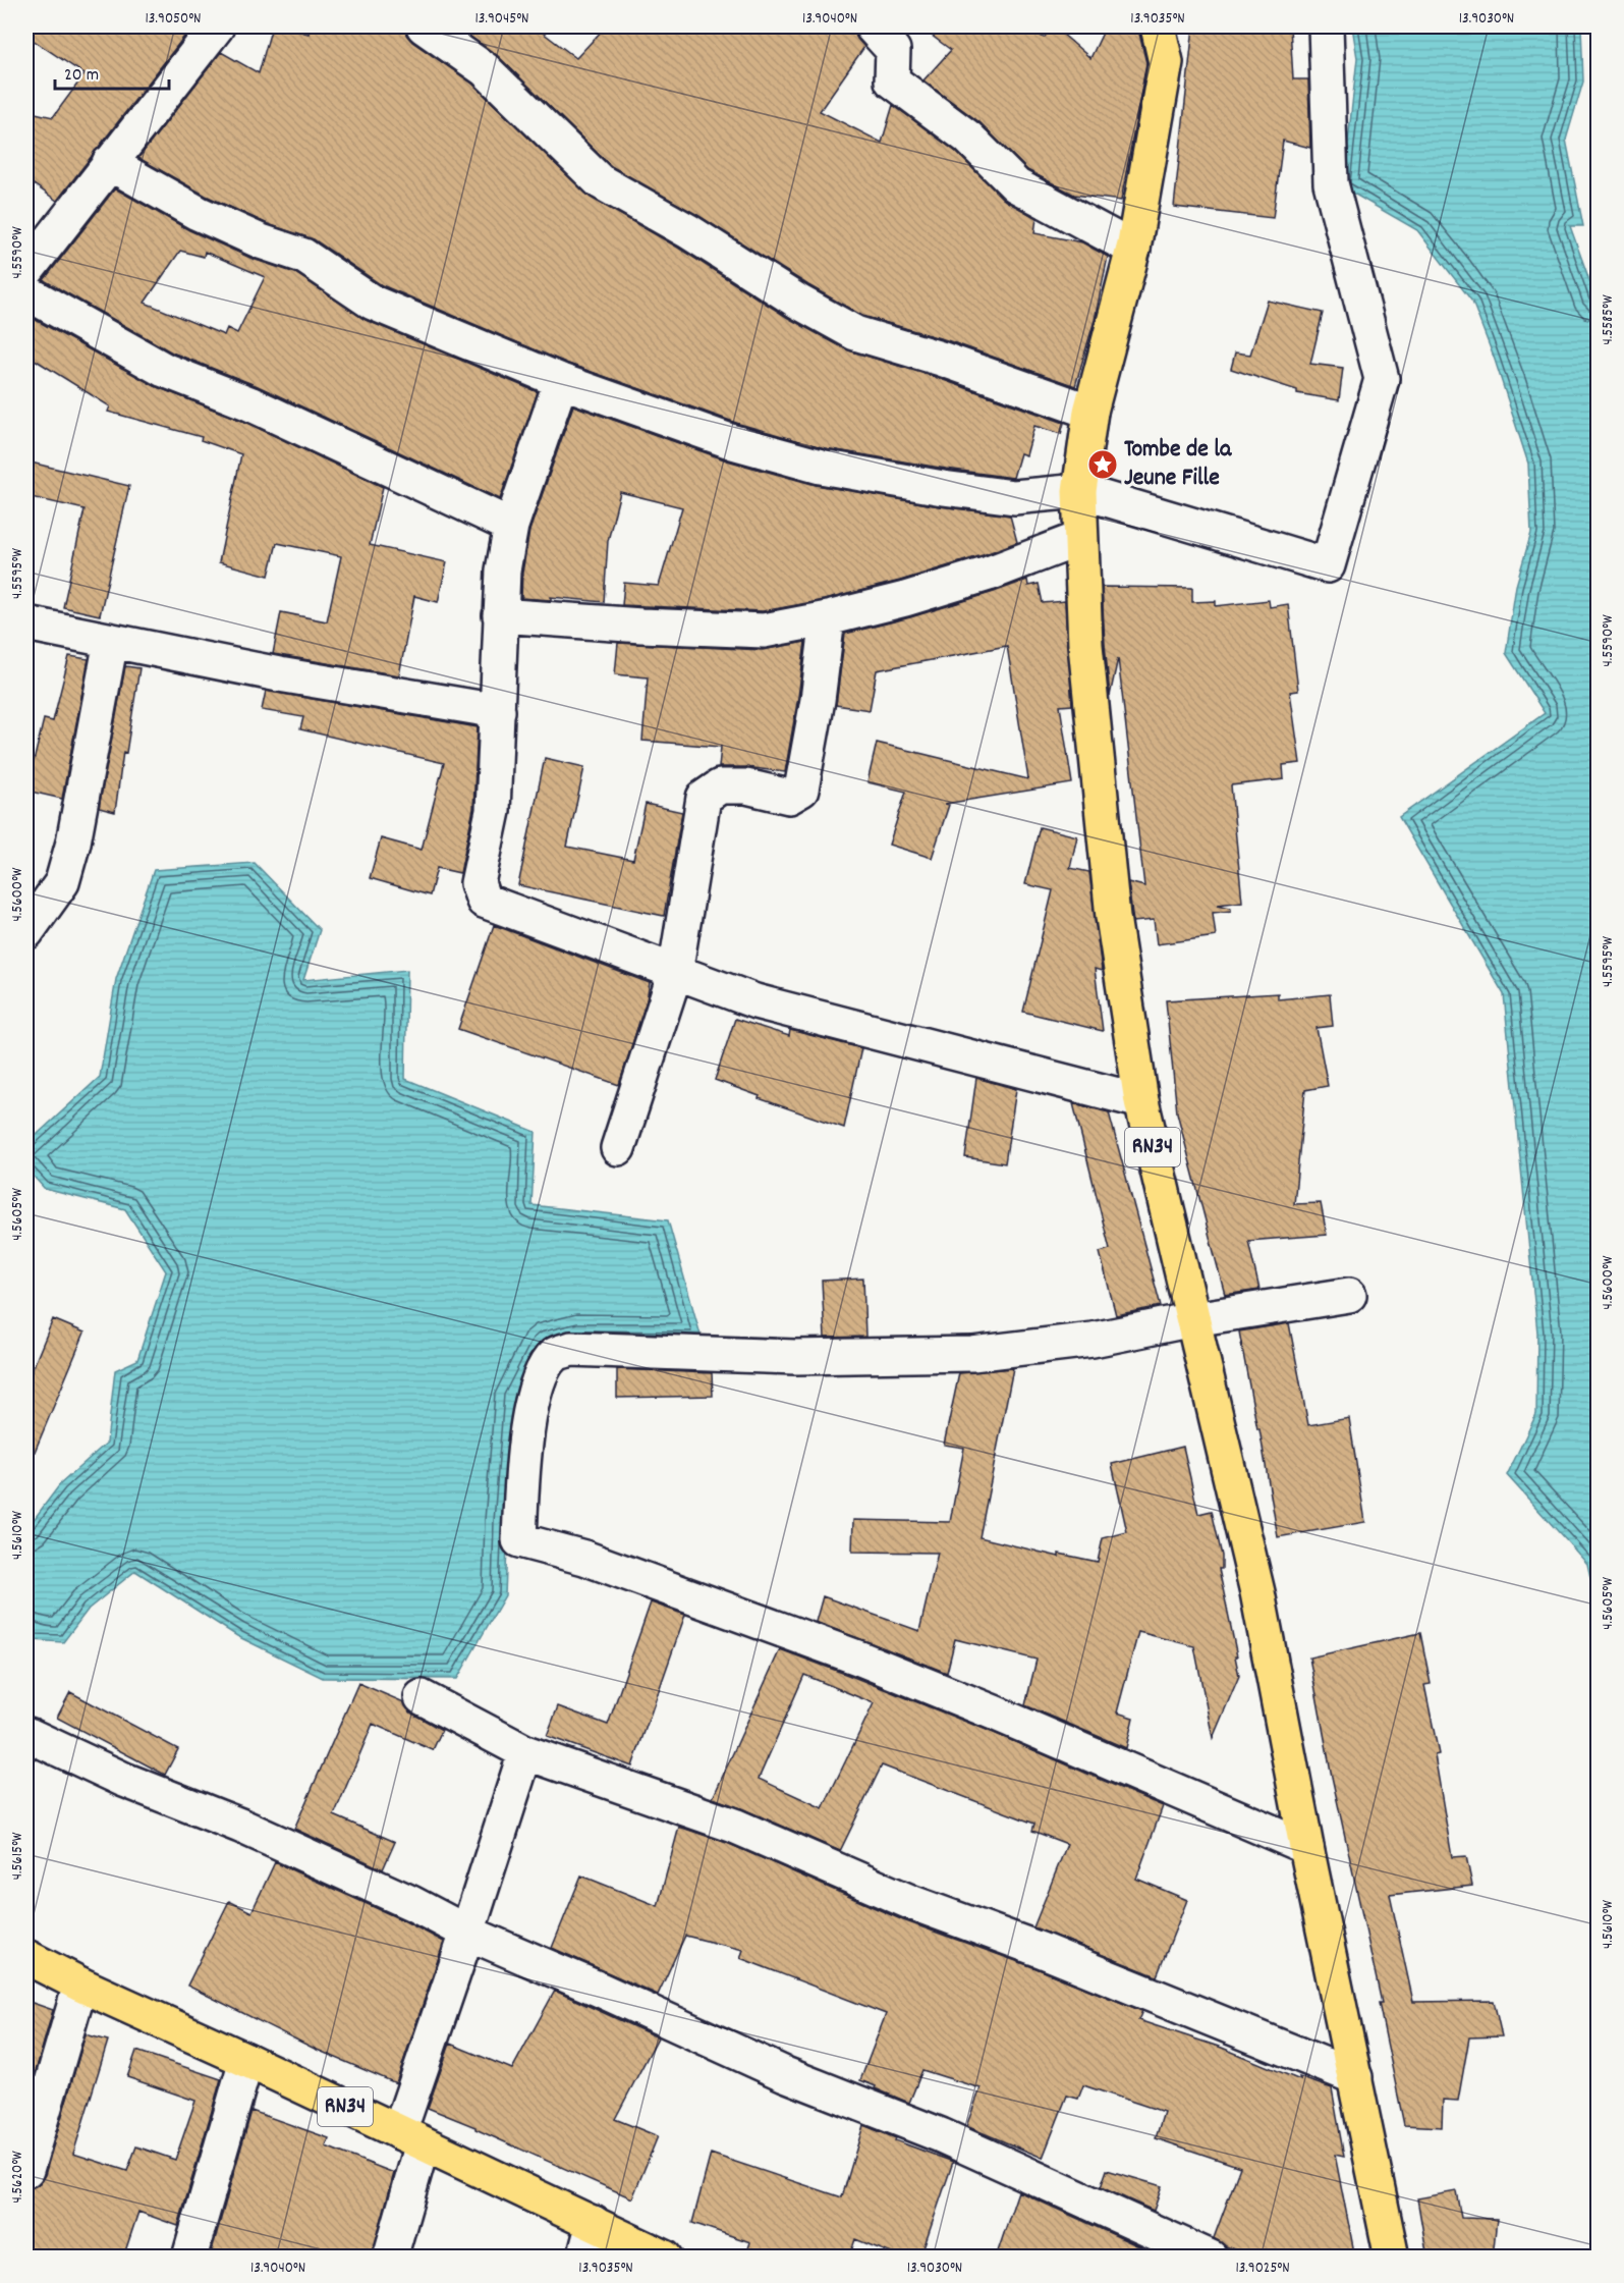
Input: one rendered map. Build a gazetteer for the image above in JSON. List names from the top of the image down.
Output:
{
  "streets": {
    "main road": ["RN34"]
  },
  "places": {
    "place": ["Tombe de la Jeune Fille"]
  },
  "scale_bar": "20 m",
  "coordinates": [
    "13.9050°N",
    "13.9045°N",
    "13.9040°N",
    "13.9035°N",
    "13.9030°N",
    "4.5590°W",
    "4.5585°W",
    "4.5595°W",
    "4.5600°W",
    "4.5605°W",
    "4.5610°W",
    "4.5615°W",
    "4.5620°W",
    "13.9025°N"
  ]
}
